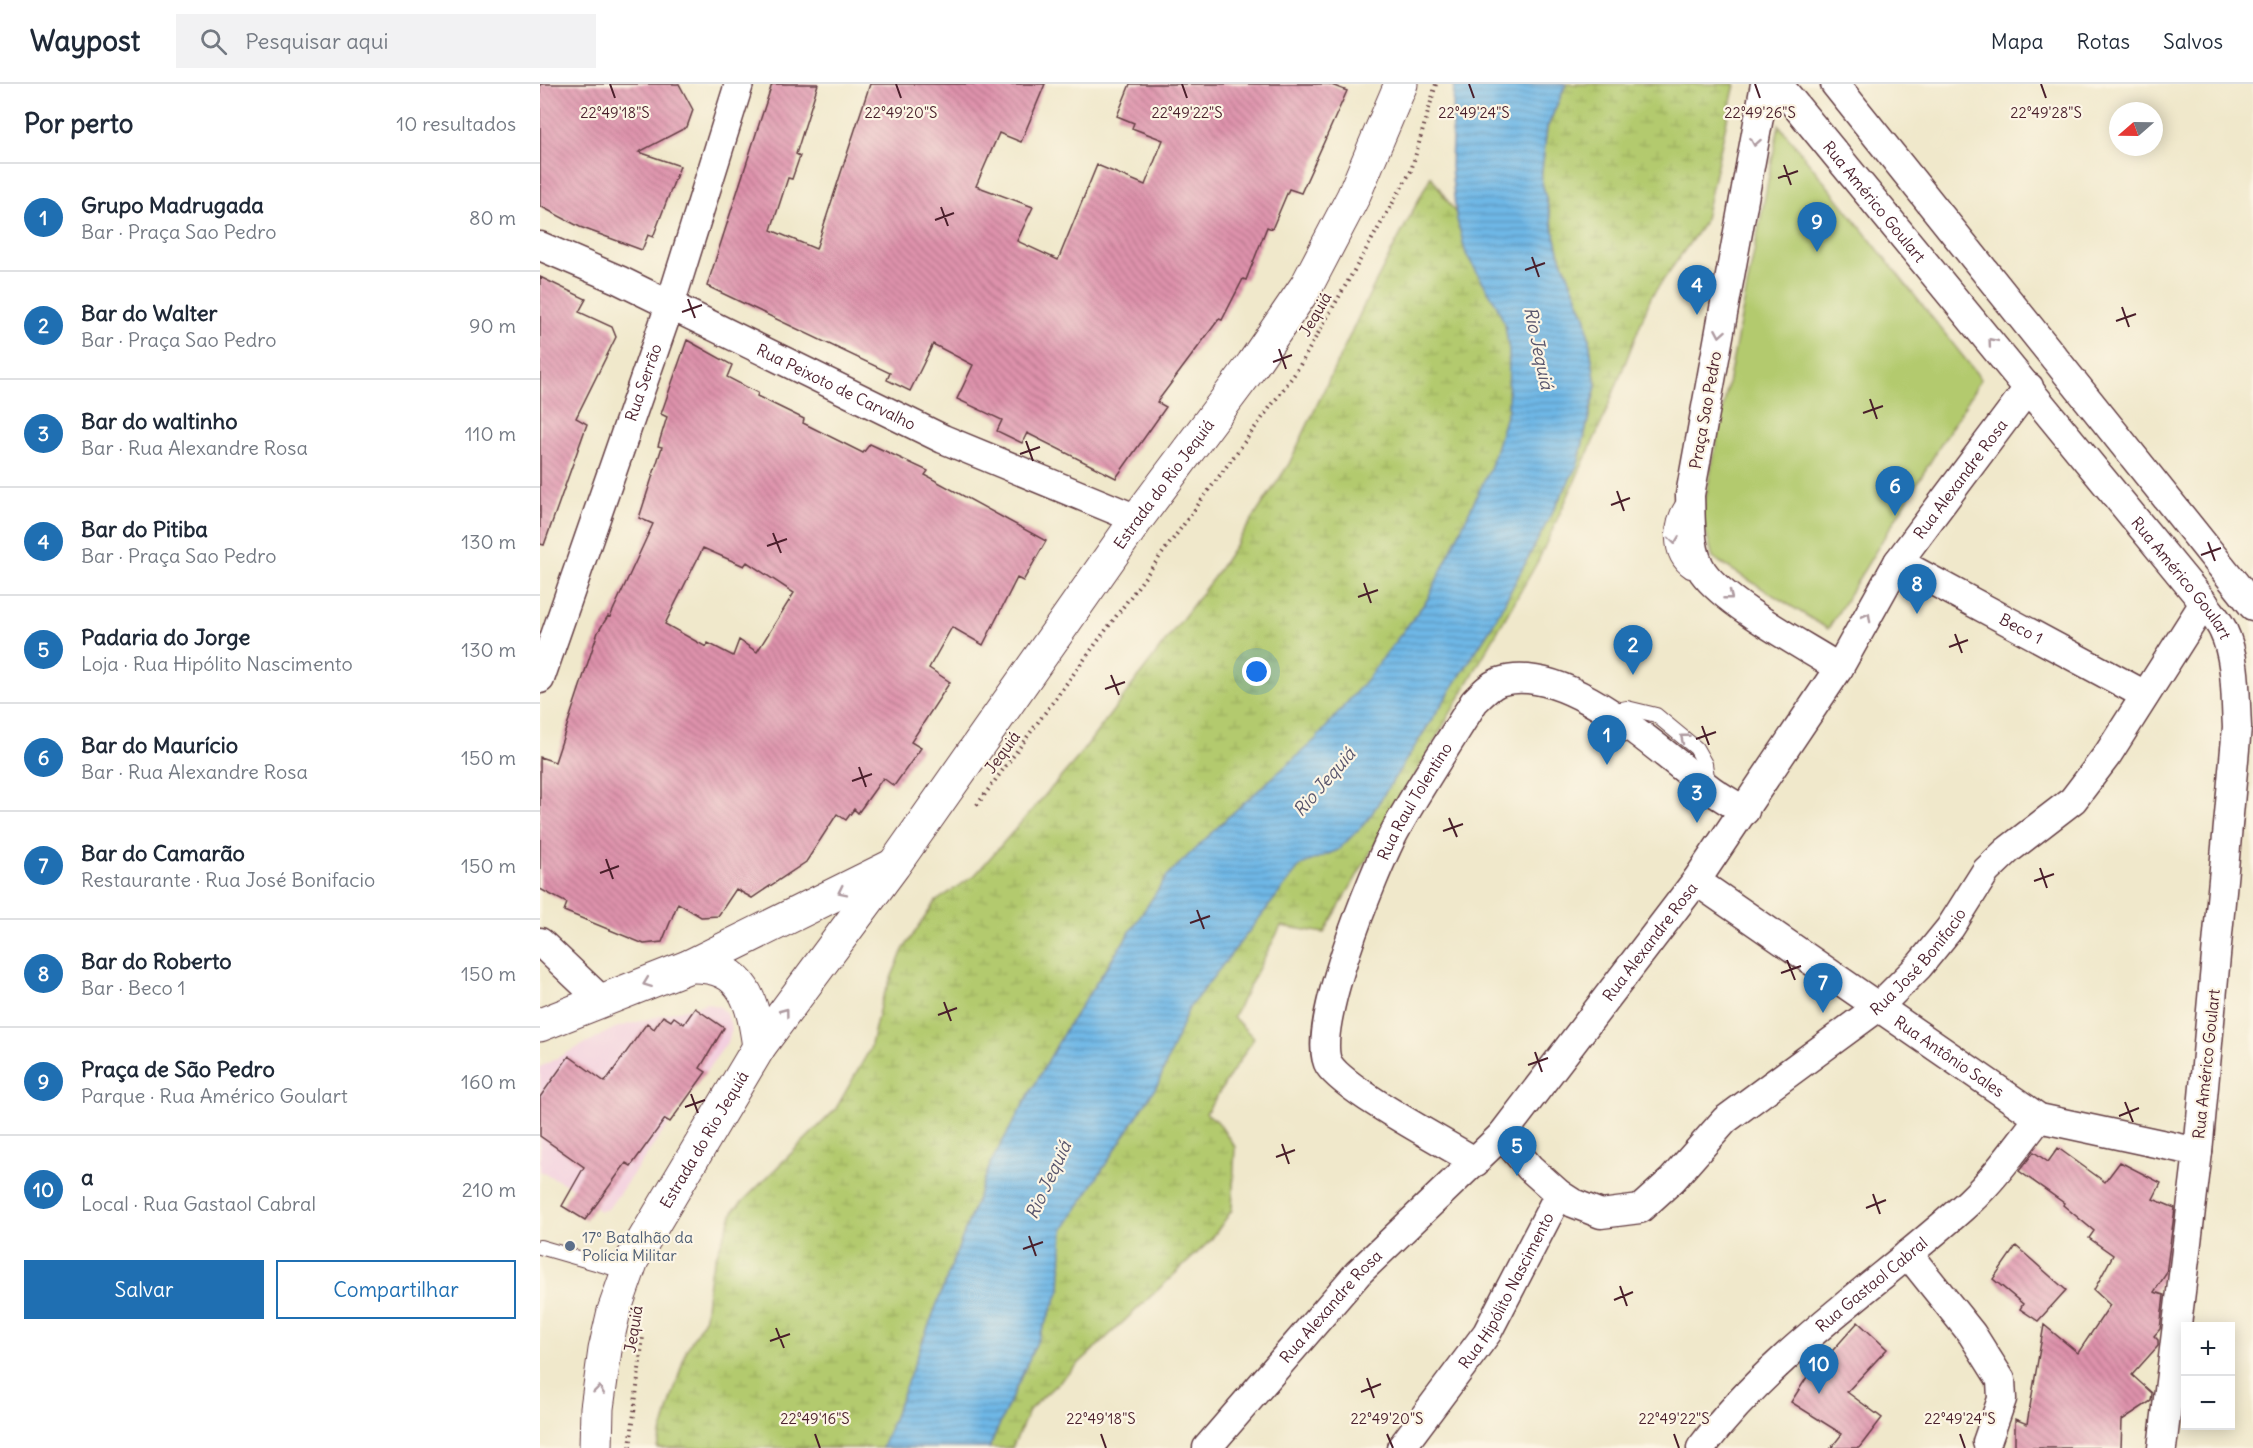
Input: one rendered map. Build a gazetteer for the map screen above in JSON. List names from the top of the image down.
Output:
{
  "streets": {
    "main road": ["Estrada do Rio Jequiá"],
    "street": [
      "Rua Américo Goulart",
      "Rua Serrão",
      "Rua Peixoto de Carvalho",
      "Praça Sao Pedro",
      "Rua Alexandre Rosa",
      "Beco 1",
      "Rua Raul Tolentino",
      "Rua José Bonifacio",
      "Rua Antônio Sales",
      "Rua Gastaol Cabral",
      "Rua Hipólito Nascimento"
    ],
    "path": ["Jequiá"]
  },
  "crossings": [
    ["Rua Américo Goulart", "Rua Alexandre Rosa"],
    ["Rua Américo Goulart", "Rua José Bonifacio"],
    ["Rua Américo Goulart", "Rua Antônio Sales"],
    ["Rua Serrão", "Rua Peixoto de Carvalho"],
    ["Rua Peixoto de Carvalho", "Estrada do Rio Jequiá"],
    ["Praça Sao Pedro", "Rua Alexandre Rosa"],
    ["Rua Alexandre Rosa", "Beco 1"],
    ["Rua Alexandre Rosa", "Rua Raul Tolentino"],
    ["Rua Alexandre Rosa", "Rua Antônio Sales"],
    ["Rua Alexandre Rosa", "Rua Hipólito Nascimento"],
    ["Beco 1", "Rua José Bonifacio"],
    ["Rua José Bonifacio", "Rua Antônio Sales"],
    ["Rua José Bonifacio", "Rua Hipólito Nascimento"],
    ["Rua Antônio Sales", "Rua Gastaol Cabral"]
  ],
  "one_way": ["Praça Sao Pedro"],
  "water": ["Rio Jequiá"],
  "places": ["17º Batalhão da Polícia Militar"],
  "north": "left",
  "page": {
    "header": "Waypost",
    "search": "Pesquisar aqui",
    "nav": ["Mapa", "Rotas", "Salvos"],
    "heading": ["Por perto", "10 resultados"],
    "list": [
      {
        "mark": "1",
        "name": "Grupo Madrugada",
        "note": "Bar · Praça Sao Pedro",
        "value": "80 m"
      },
      {
        "mark": "2",
        "name": "Bar do Walter",
        "note": "Bar · Praça Sao Pedro",
        "value": "90 m"
      },
      {
        "mark": "3",
        "name": "Bar do waltinho",
        "note": "Bar · Rua Alexandre Rosa",
        "value": "110 m"
      },
      {
        "mark": "4",
        "name": "Bar do Pitiba",
        "note": "Bar · Praça Sao Pedro",
        "value": "130 m"
      },
      {
        "mark": "5",
        "name": "Padaria do Jorge",
        "note": "Loja · Rua Hipólito Nascimento",
        "value": "130 m"
      },
      {
        "mark": "6",
        "name": "Bar do Maurício",
        "note": "Bar · Rua Alexandre Rosa",
        "value": "150 m"
      },
      {
        "mark": "7",
        "name": "Bar do Camarão",
        "note": "Restaurante · Rua José Bonifacio",
        "value": "150 m"
      },
      {
        "mark": "8",
        "name": "Bar do Roberto",
        "note": "Bar · Beco 1",
        "value": "150 m"
      },
      {
        "mark": "9",
        "name": "Praça de São Pedro",
        "note": "Parque · Rua Américo Goulart",
        "value": "160 m"
      },
      {
        "mark": "10",
        "name": "a",
        "note": "Local · Rua Gastaol Cabral",
        "value": "210 m"
      }
    ],
    "pins": [
      "9",
      "4",
      "6",
      "8",
      "2",
      "1",
      "3",
      "7",
      "5",
      "10"
    ],
    "buttons": ["Salvar", "Compartilhar"],
    "map_buttons": ["+", "−"]
  },
  "coordinates": [
    "22°49'28\"S",
    "22°49'18\"S",
    "22°49'20\"S",
    "22°49'22\"S",
    "22°49'24\"S",
    "22°49'26\"S",
    "22°49'16\"S"
  ]
}
